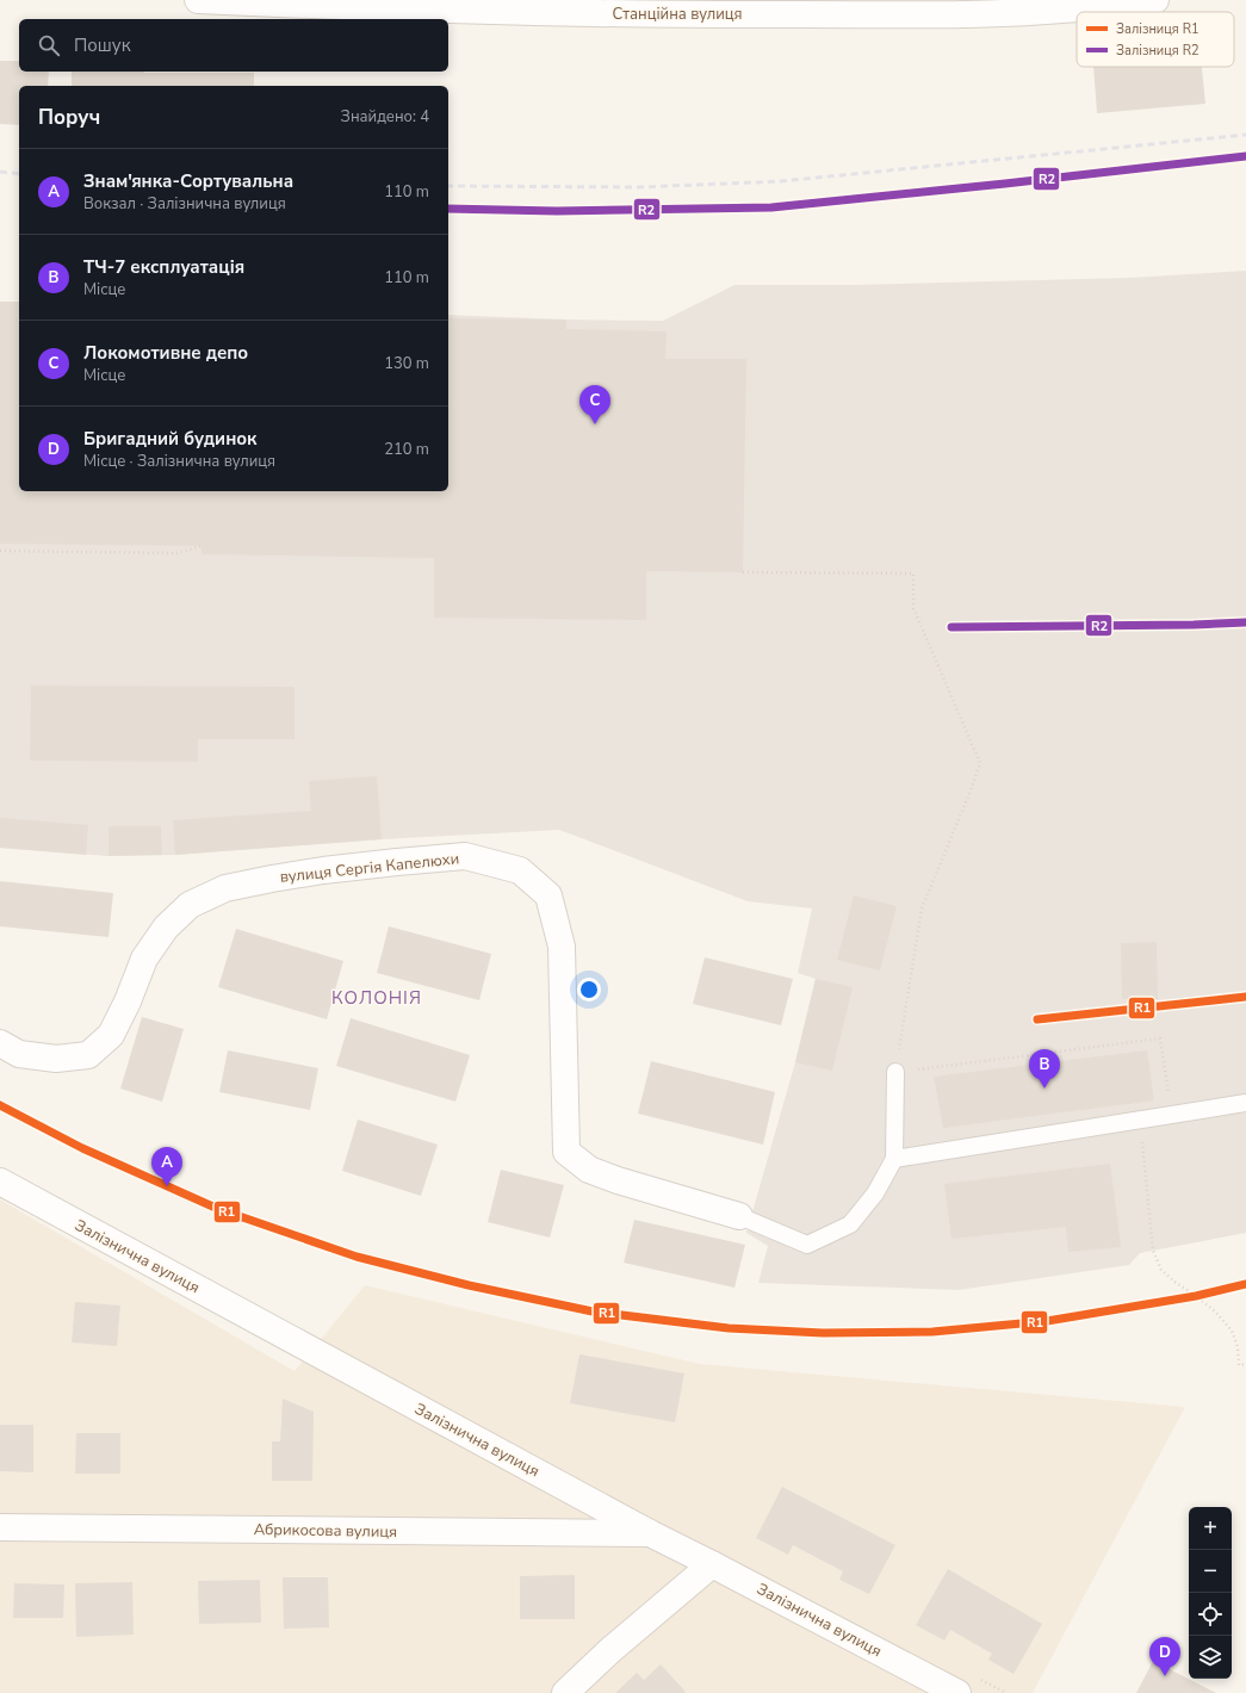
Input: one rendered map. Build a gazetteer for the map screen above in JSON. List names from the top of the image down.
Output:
{
  "streets": {
    "street": [
      "Станційна вулиця",
      "вулиця Сергія Капелюхи",
      "Залізнична вулиця",
      "Абрикосова вулиця"
    ]
  },
  "crossings": [
    ["Залізнична вулиця", "Абрикосова вулиця"]
  ],
  "districts": ["КОЛОНІЯ"],
  "lines": ["rail line R2", "rail line R1"],
  "legend": ["Залізниця R1", "Залізниця R2"],
  "page": {
    "search": "Пошук",
    "heading": ["Поруч", "Знайдено: 4"],
    "list": [
      {
        "mark": "A",
        "name": "Знам'янка-Сортувальна",
        "note": "Вокзал · Залізнична вулиця",
        "value": "110 m"
      },
      {
        "mark": "B",
        "name": "ТЧ-7 експлуатація",
        "note": "Місце",
        "value": "110 m"
      },
      {
        "mark": "C",
        "name": "Локомотивне депо",
        "note": "Місце",
        "value": "130 m"
      },
      {
        "mark": "D",
        "name": "Бригадний будинок",
        "note": "Місце · Залізнична вулиця",
        "value": "210 m"
      }
    ],
    "pins": [
      "C",
      "B",
      "A",
      "D"
    ],
    "map_buttons": ["+", "−"]
  }
}
